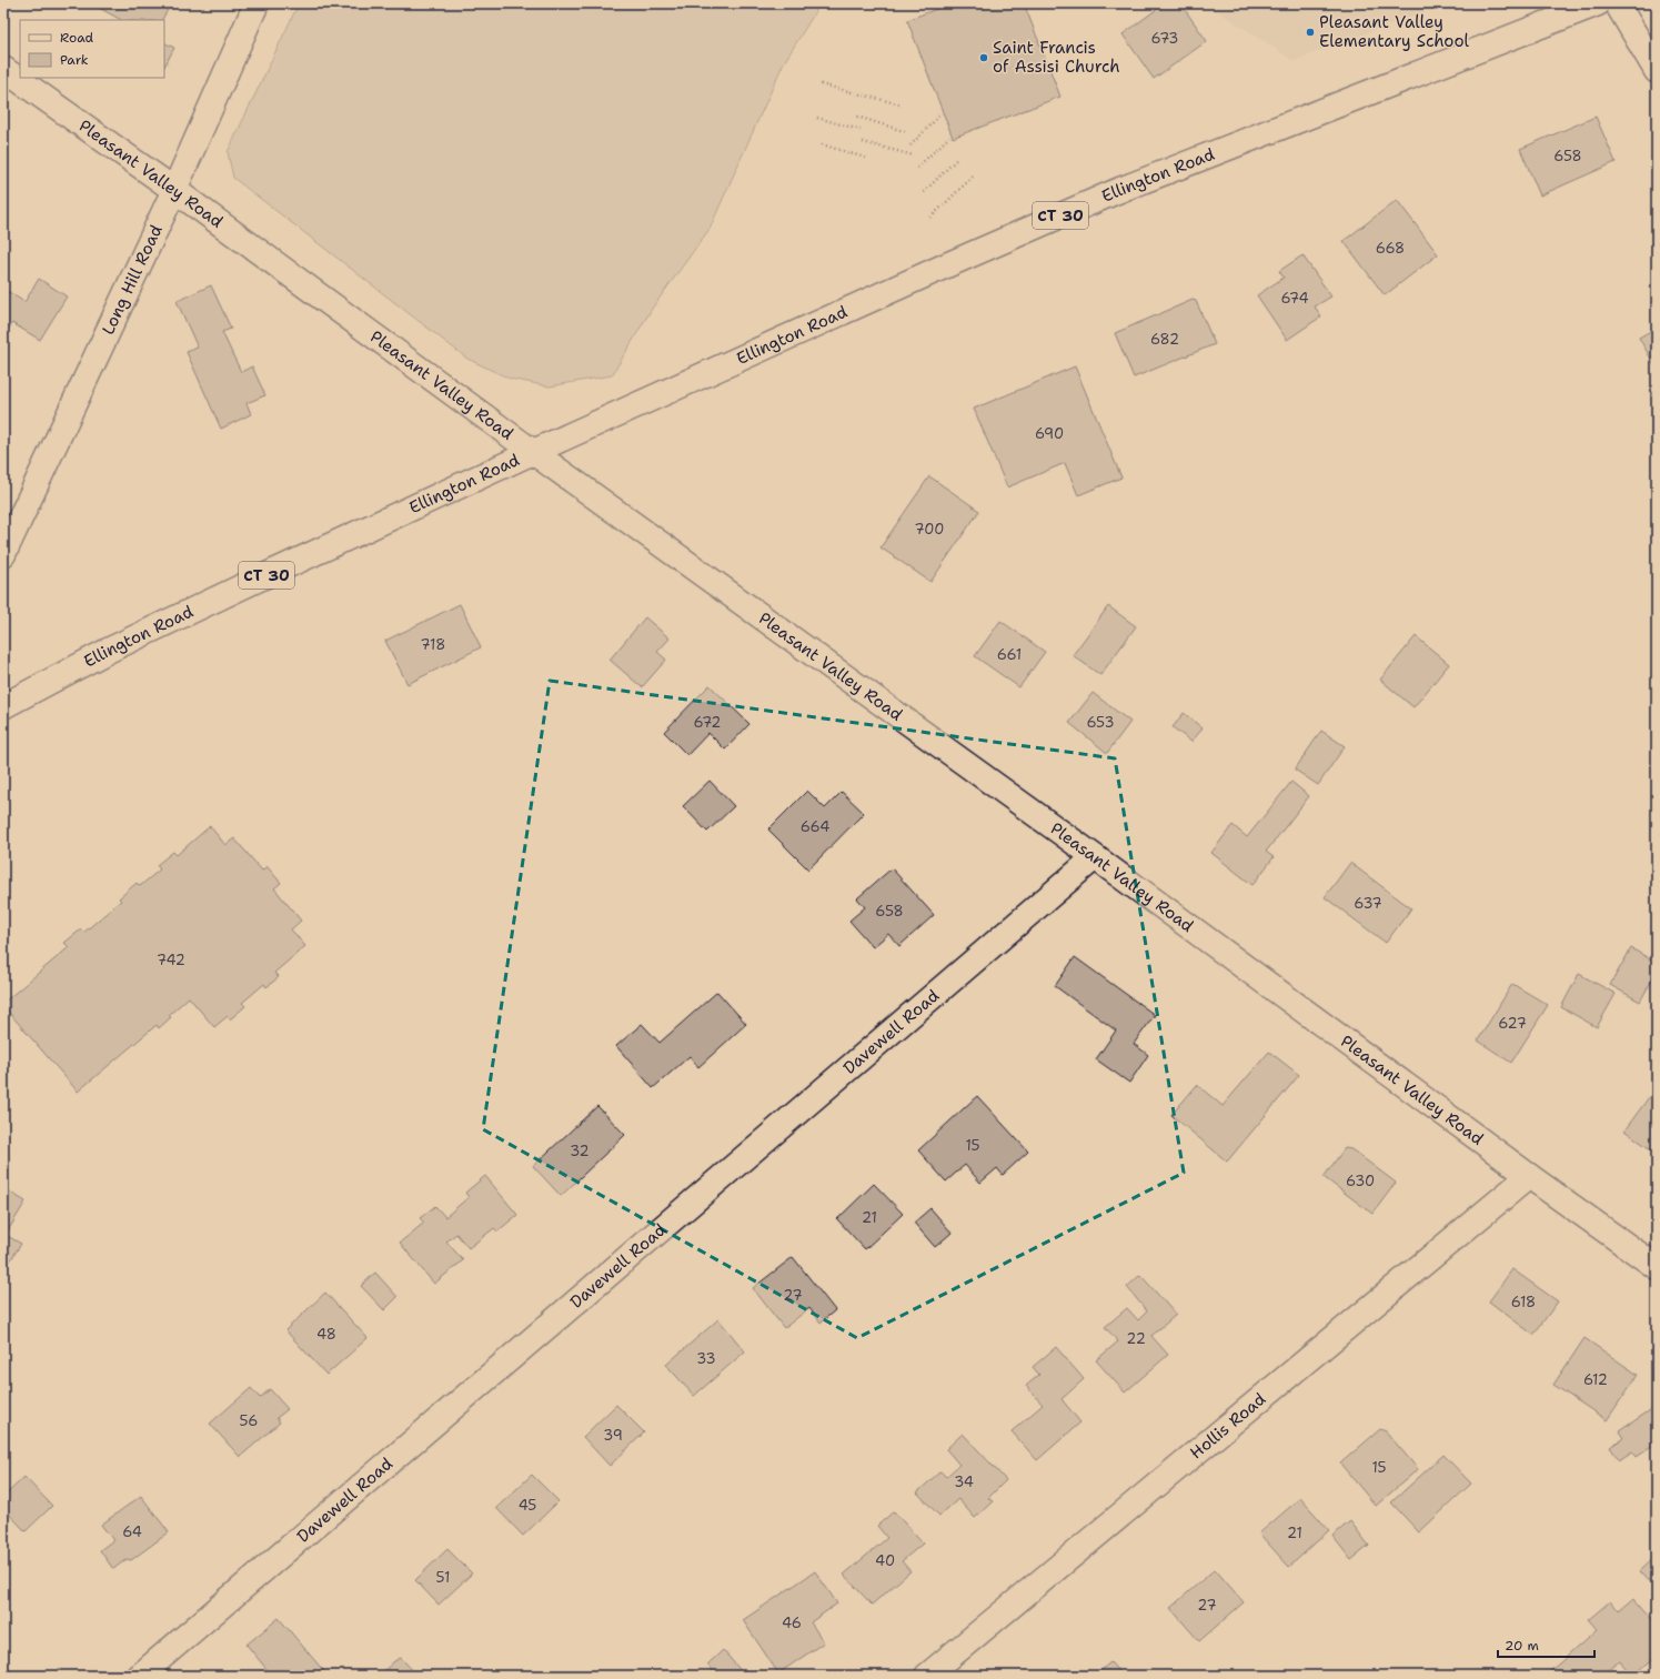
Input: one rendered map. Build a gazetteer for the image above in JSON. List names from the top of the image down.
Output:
{
  "streets": {
    "main road": [
      "Pleasant Valley Road",
      "Ellington Road",
      "CT 30",
      "Long Hill Road",
      "Davewell Road",
      "Hollis Road"
    ]
  },
  "crossings": [
    ["Pleasant Valley Road", "Ellington Road"],
    ["Pleasant Valley Road", "Long Hill Road"],
    ["Pleasant Valley Road", "Davewell Road"],
    ["Pleasant Valley Road", "Hollis Road"]
  ],
  "places": ["Pleasant Valley Elementary School", "Saint Francis of Assisi Church"],
  "house_numbers": [
    "673",
    "658",
    "668",
    "674",
    "682",
    "690",
    "700",
    "718",
    "661",
    "672",
    "653",
    "664",
    "637",
    "658",
    "742",
    "627",
    "15",
    "32",
    "630",
    "21",
    "27",
    "618",
    "48",
    "22",
    "33",
    "612",
    "56",
    "39",
    "15",
    "34",
    "45",
    "64",
    "21",
    "40",
    "51",
    "27",
    "46"
  ],
  "legend": ["Road", "Park"],
  "scale_bar": "20 m"
}
